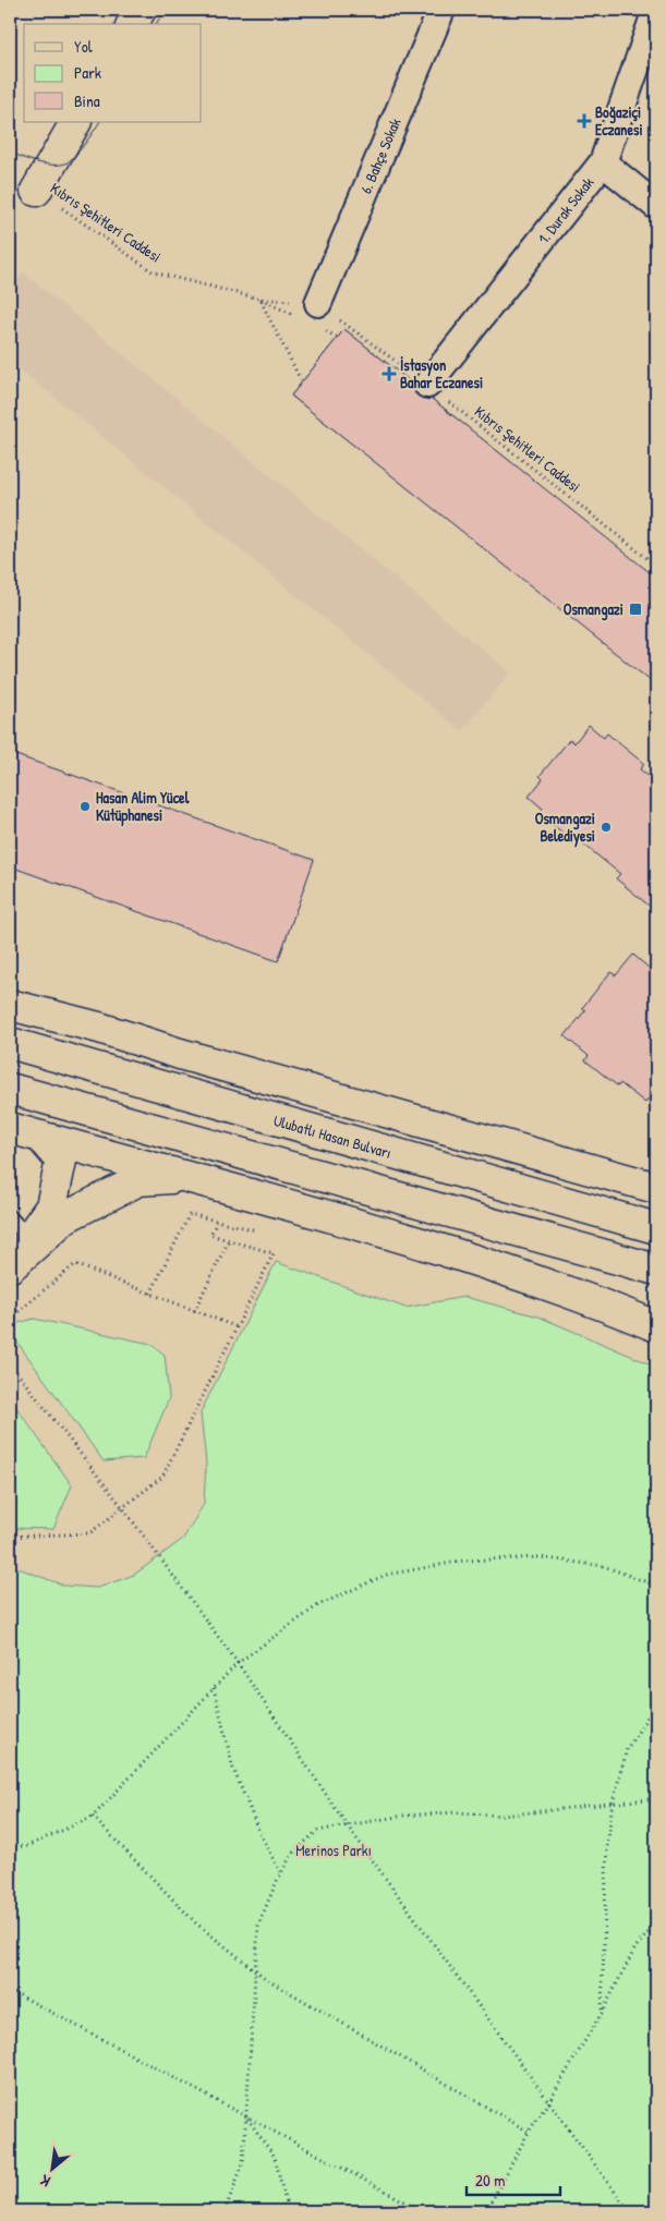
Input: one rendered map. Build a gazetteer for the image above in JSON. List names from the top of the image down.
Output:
{
  "streets": {
    "main road": ["Ulubatlı Hasan Bulvarı"],
    "street": ["6. Bahçe Sokak", "1. Durak Sokak"],
    "path": ["Kıbrıs Şehitleri Caddesi"]
  },
  "crossings": [
    ["6. Bahçe Sokak", "Kıbrıs Şehitleri Caddesi"],
    ["1. Durak Sokak", "Kıbrıs Şehitleri Caddesi"]
  ],
  "parks": ["Merinos Parkı"],
  "places": {
    "health": ["Boğaziçi Eczanesi", "İstasyon Bahar Eczanesi"],
    "transit": ["Osmangazi"],
    "other": ["Hasan Alim Yücel Kütüphanesi", "Osmangazi Belediyesi"]
  },
  "legend": ["Yol", "Park", "Bina"],
  "scale_bar": "20 m",
  "north": "bottom left"
}
